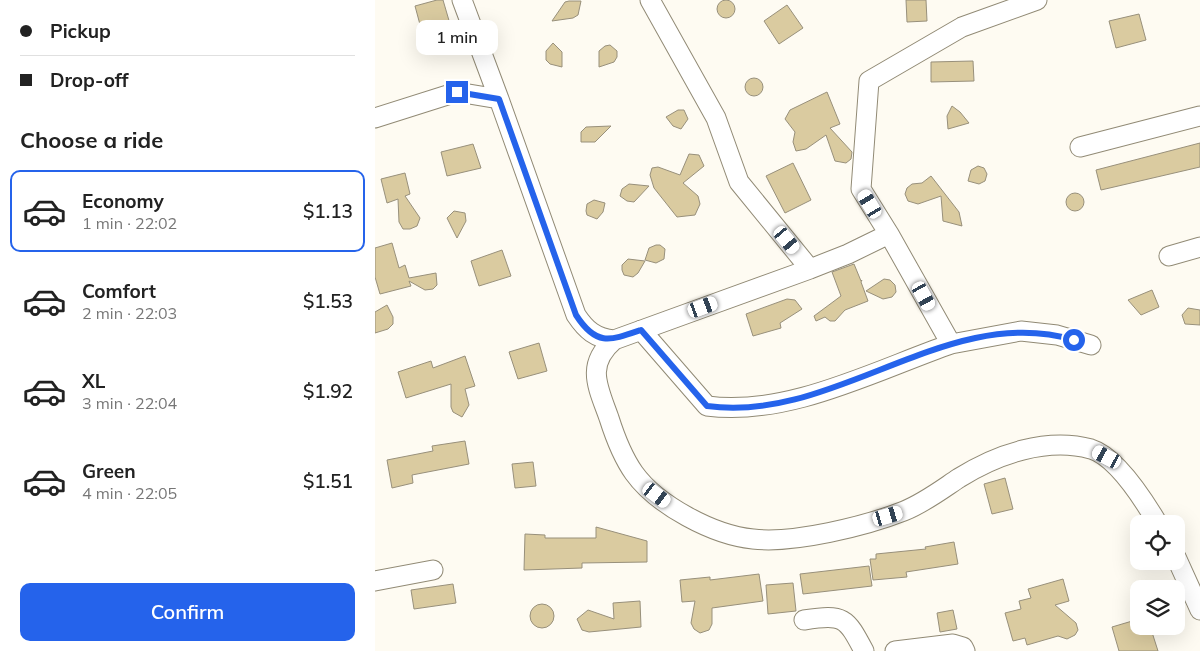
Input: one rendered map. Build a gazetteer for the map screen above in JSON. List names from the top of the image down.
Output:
{
  "page": {
    "banner": ["Pickup", "Drop-off"],
    "bubble": "1 min",
    "heading": "Choose a ride",
    "list": [
      {
        "name": "Economy",
        "note": "1 min · 22:02",
        "value": "$1.13"
      },
      {
        "name": "Comfort",
        "note": "2 min · 22:03",
        "value": "$1.53"
      },
      {
        "name": "XL",
        "note": "3 min · 22:04",
        "value": "$1.92"
      },
      {
        "name": "Green",
        "note": "4 min · 22:05",
        "value": "$1.51"
      }
    ],
    "buttons": "Confirm"
  }
}
